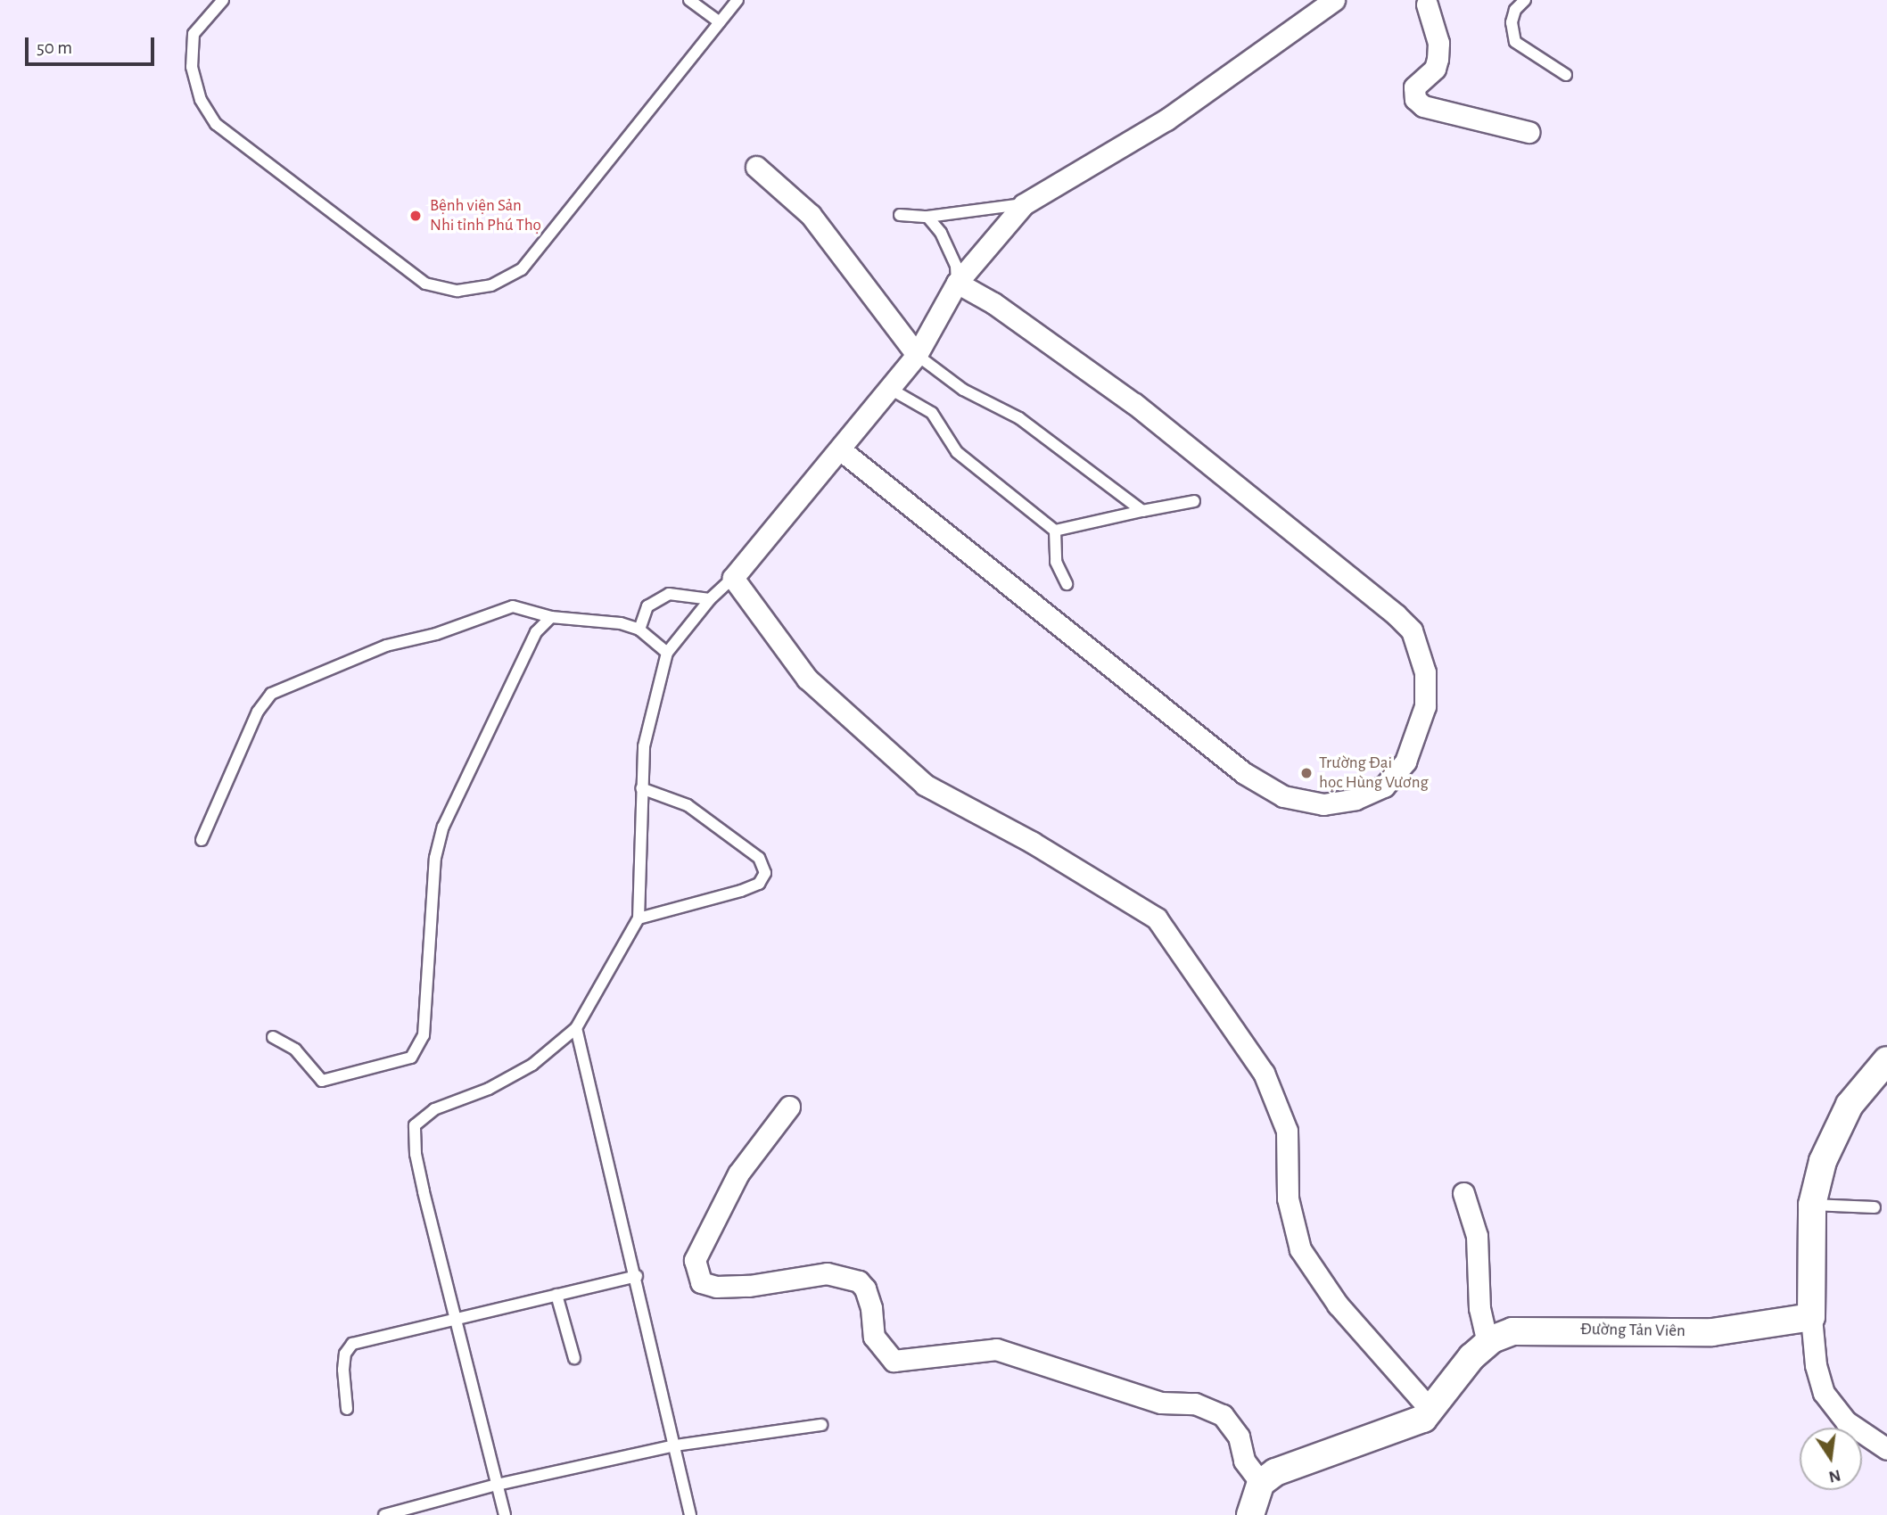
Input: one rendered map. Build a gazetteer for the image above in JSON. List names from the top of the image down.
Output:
{
  "streets": {
    "street": ["Đường Tản Viên"]
  },
  "places": ["Bệnh viện Sản Nhi tỉnh Phú Thọ", "Trường Đại học Hùng Vương"],
  "scale_bar": "50 m",
  "north": "bottom"
}
